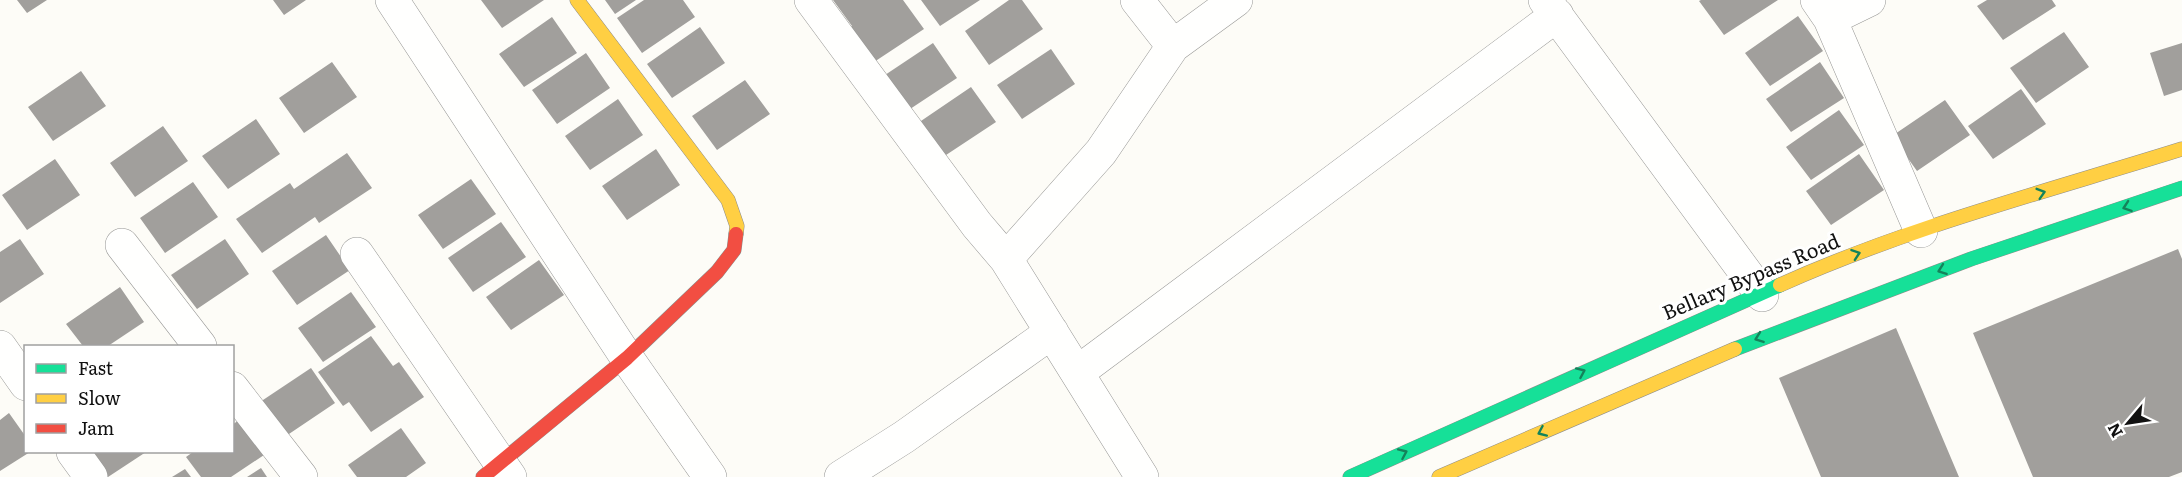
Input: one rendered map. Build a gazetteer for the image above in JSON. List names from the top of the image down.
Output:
{
  "streets": {
    "street": ["Bellary Bypass Road"]
  },
  "legend": ["Fast", "Slow", "Jam"],
  "north": "bottom left"
}
